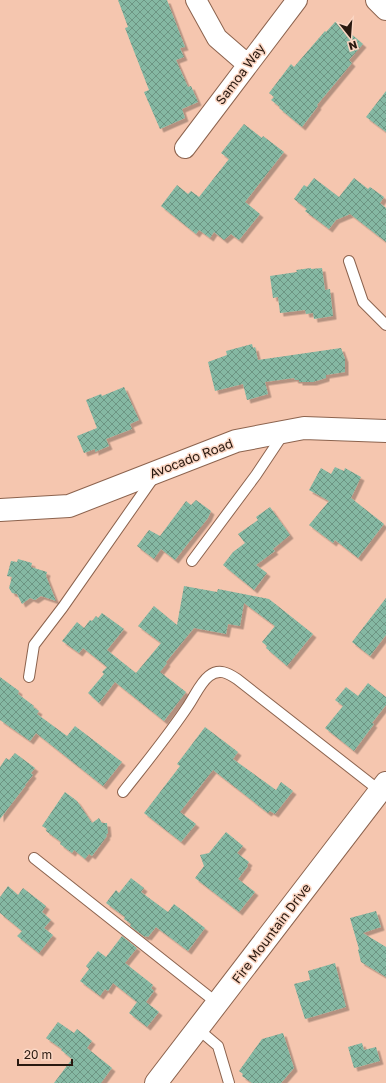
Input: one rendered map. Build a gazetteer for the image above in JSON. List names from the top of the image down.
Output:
{
  "streets": {
    "street": ["Samoa Way", "Avocado Road", "Fire Mountain Drive"]
  },
  "scale_bar": "20 m",
  "north": "bottom"
}
